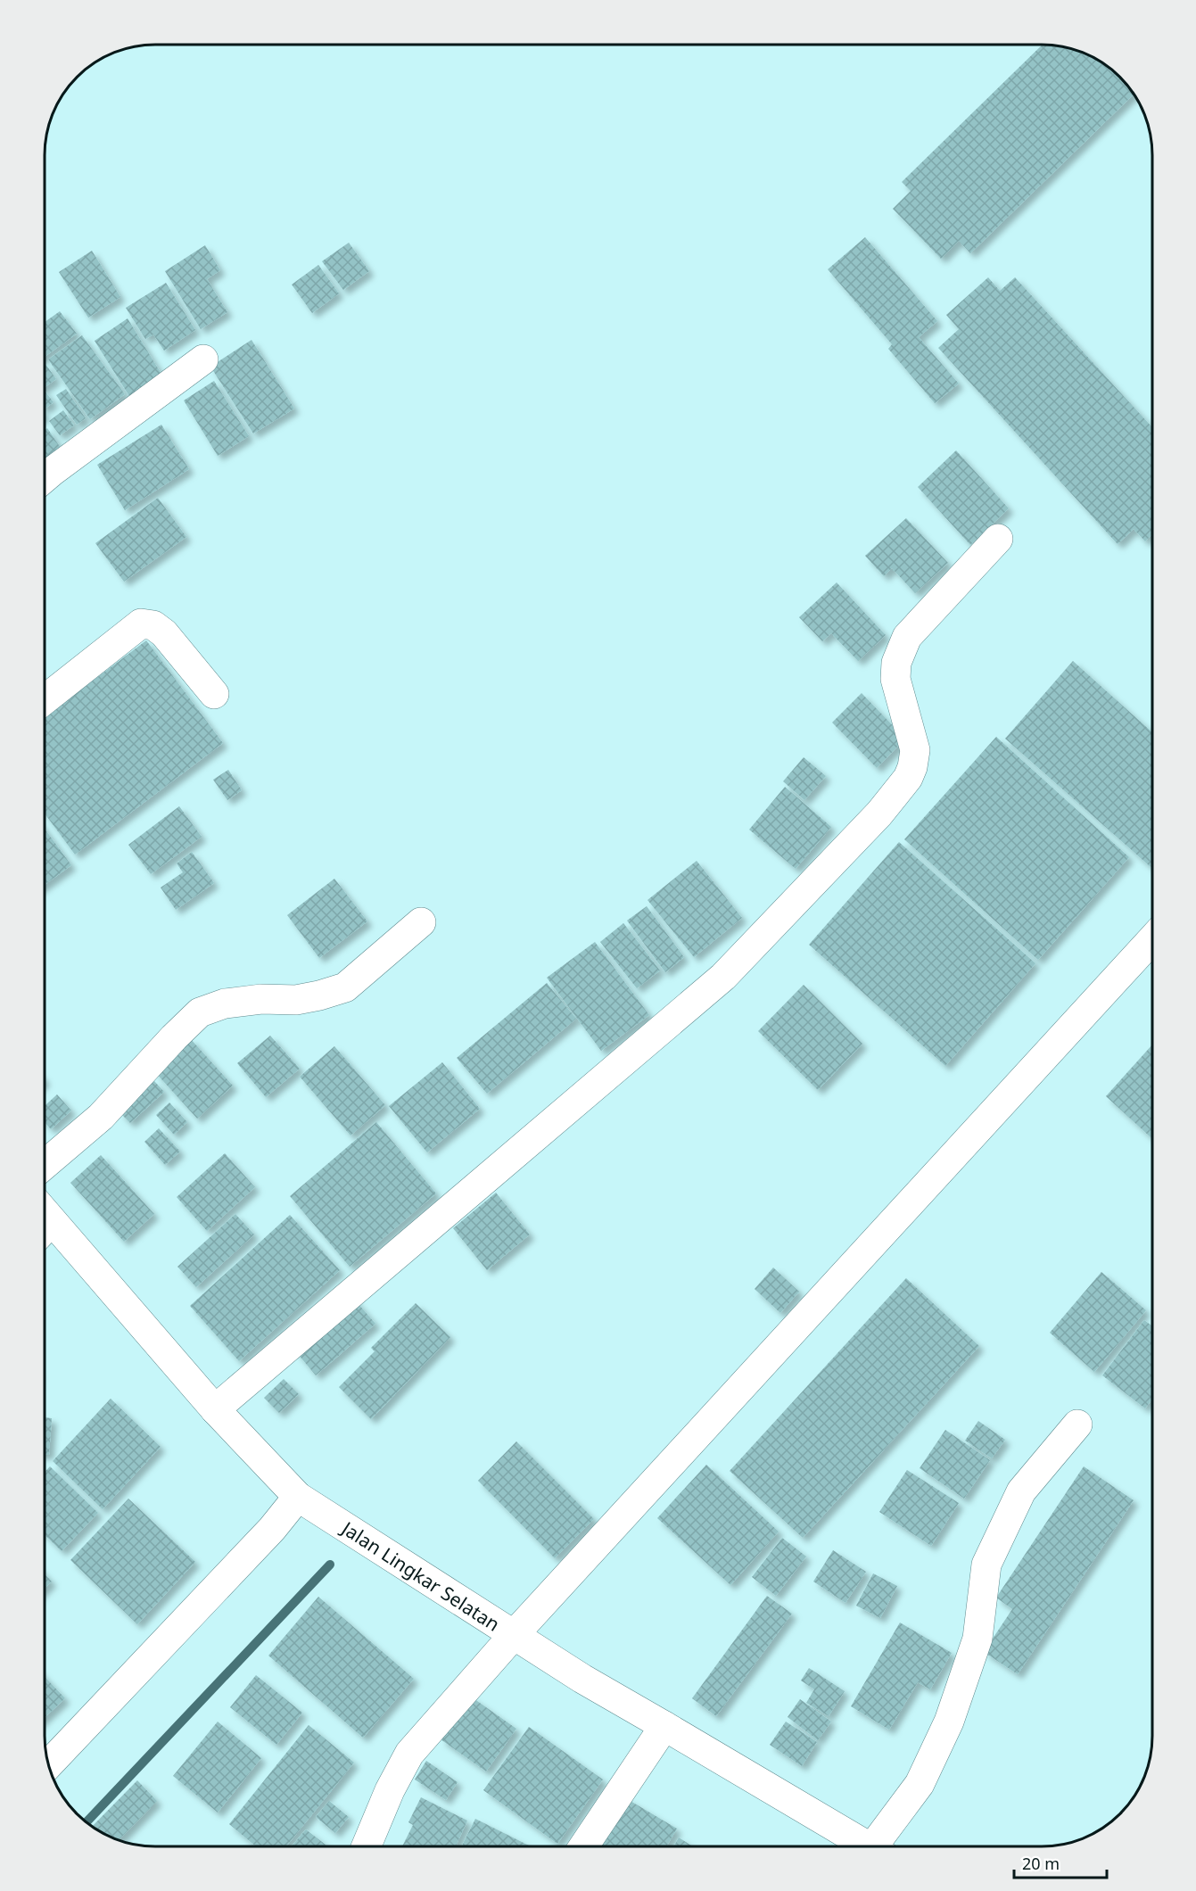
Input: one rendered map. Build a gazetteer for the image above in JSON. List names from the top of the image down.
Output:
{
  "streets": {
    "main road": ["Jalan Lingkar Selatan"]
  },
  "scale_bar": "20 m"
}
